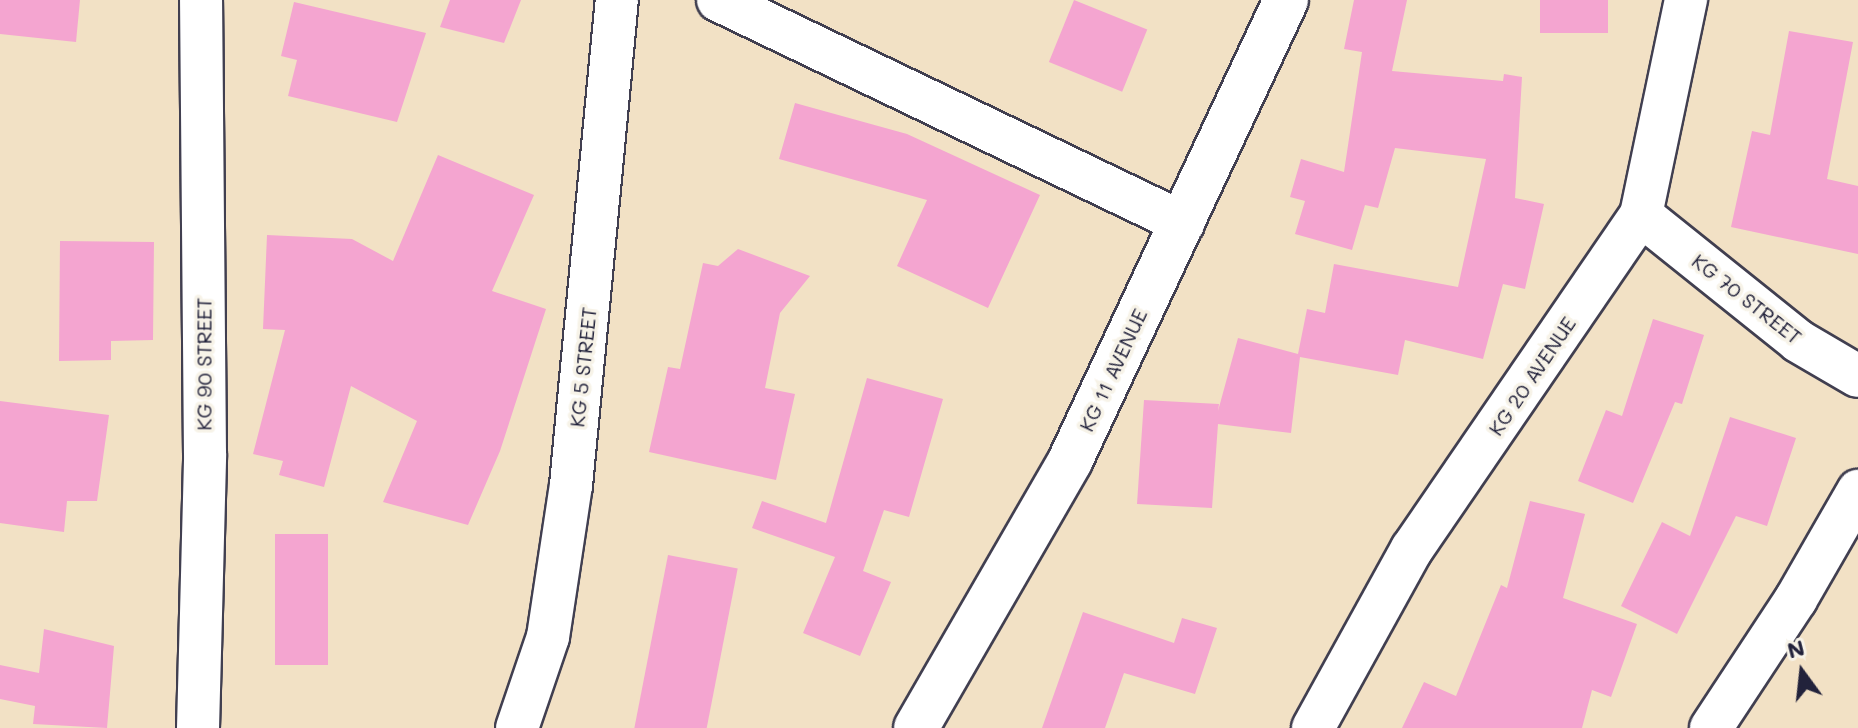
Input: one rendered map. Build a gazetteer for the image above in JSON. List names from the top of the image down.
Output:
{
  "streets": {
    "main road": ["KG 11 AVENUE"],
    "street": [
      "KG 70 STREET",
      "KG 90 STREET",
      "KG 5 STREET",
      "KG 20 AVENUE"
    ]
  },
  "crossings": [
    ["KG 70 STREET", "KG 20 AVENUE"]
  ],
  "north": "top"
}
